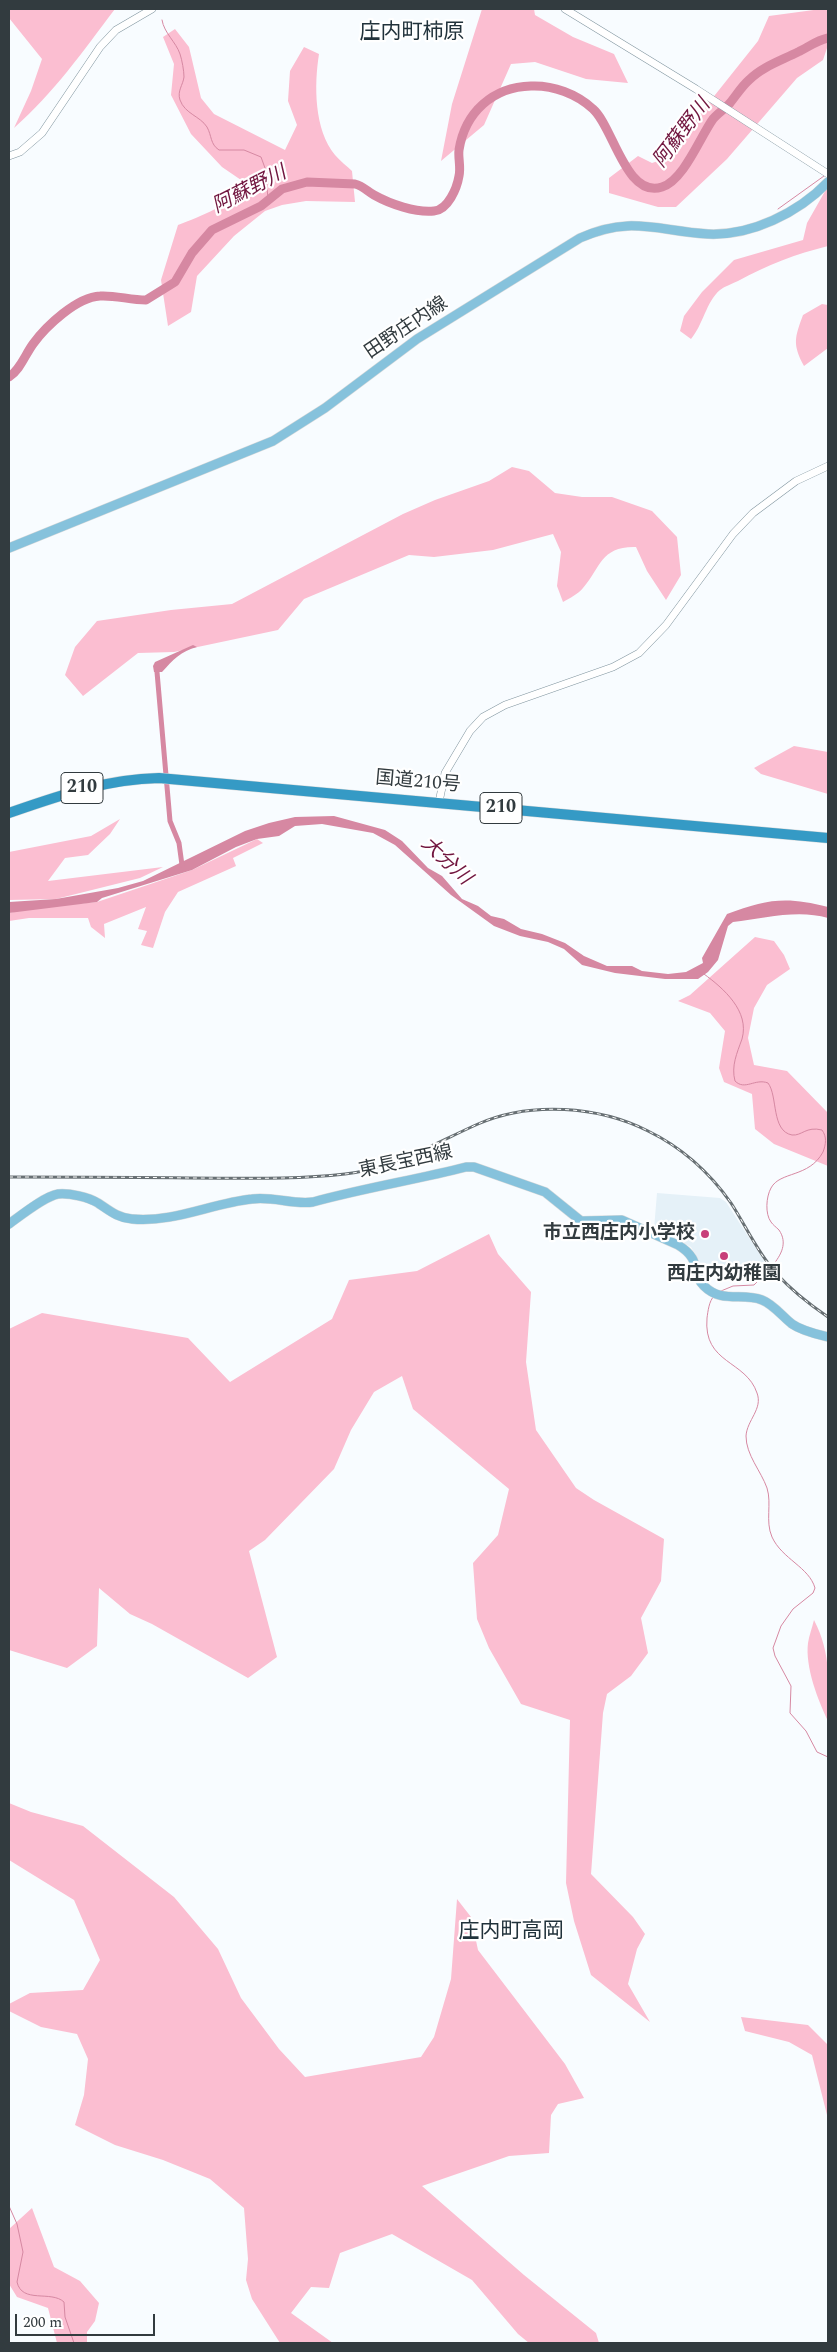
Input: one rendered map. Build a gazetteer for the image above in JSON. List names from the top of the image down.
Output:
{
  "streets": {
    "highway": ["国道210号", "210"],
    "main road": ["田野庄内線", "東長宝西線"]
  },
  "districts": ["庄内町柿原", "庄内町高岡"],
  "water": ["阿蘇野川", "大分川"],
  "places": ["市立西庄内小学校", "西庄内幼稚園"],
  "scale_bar": "200 m"
}
